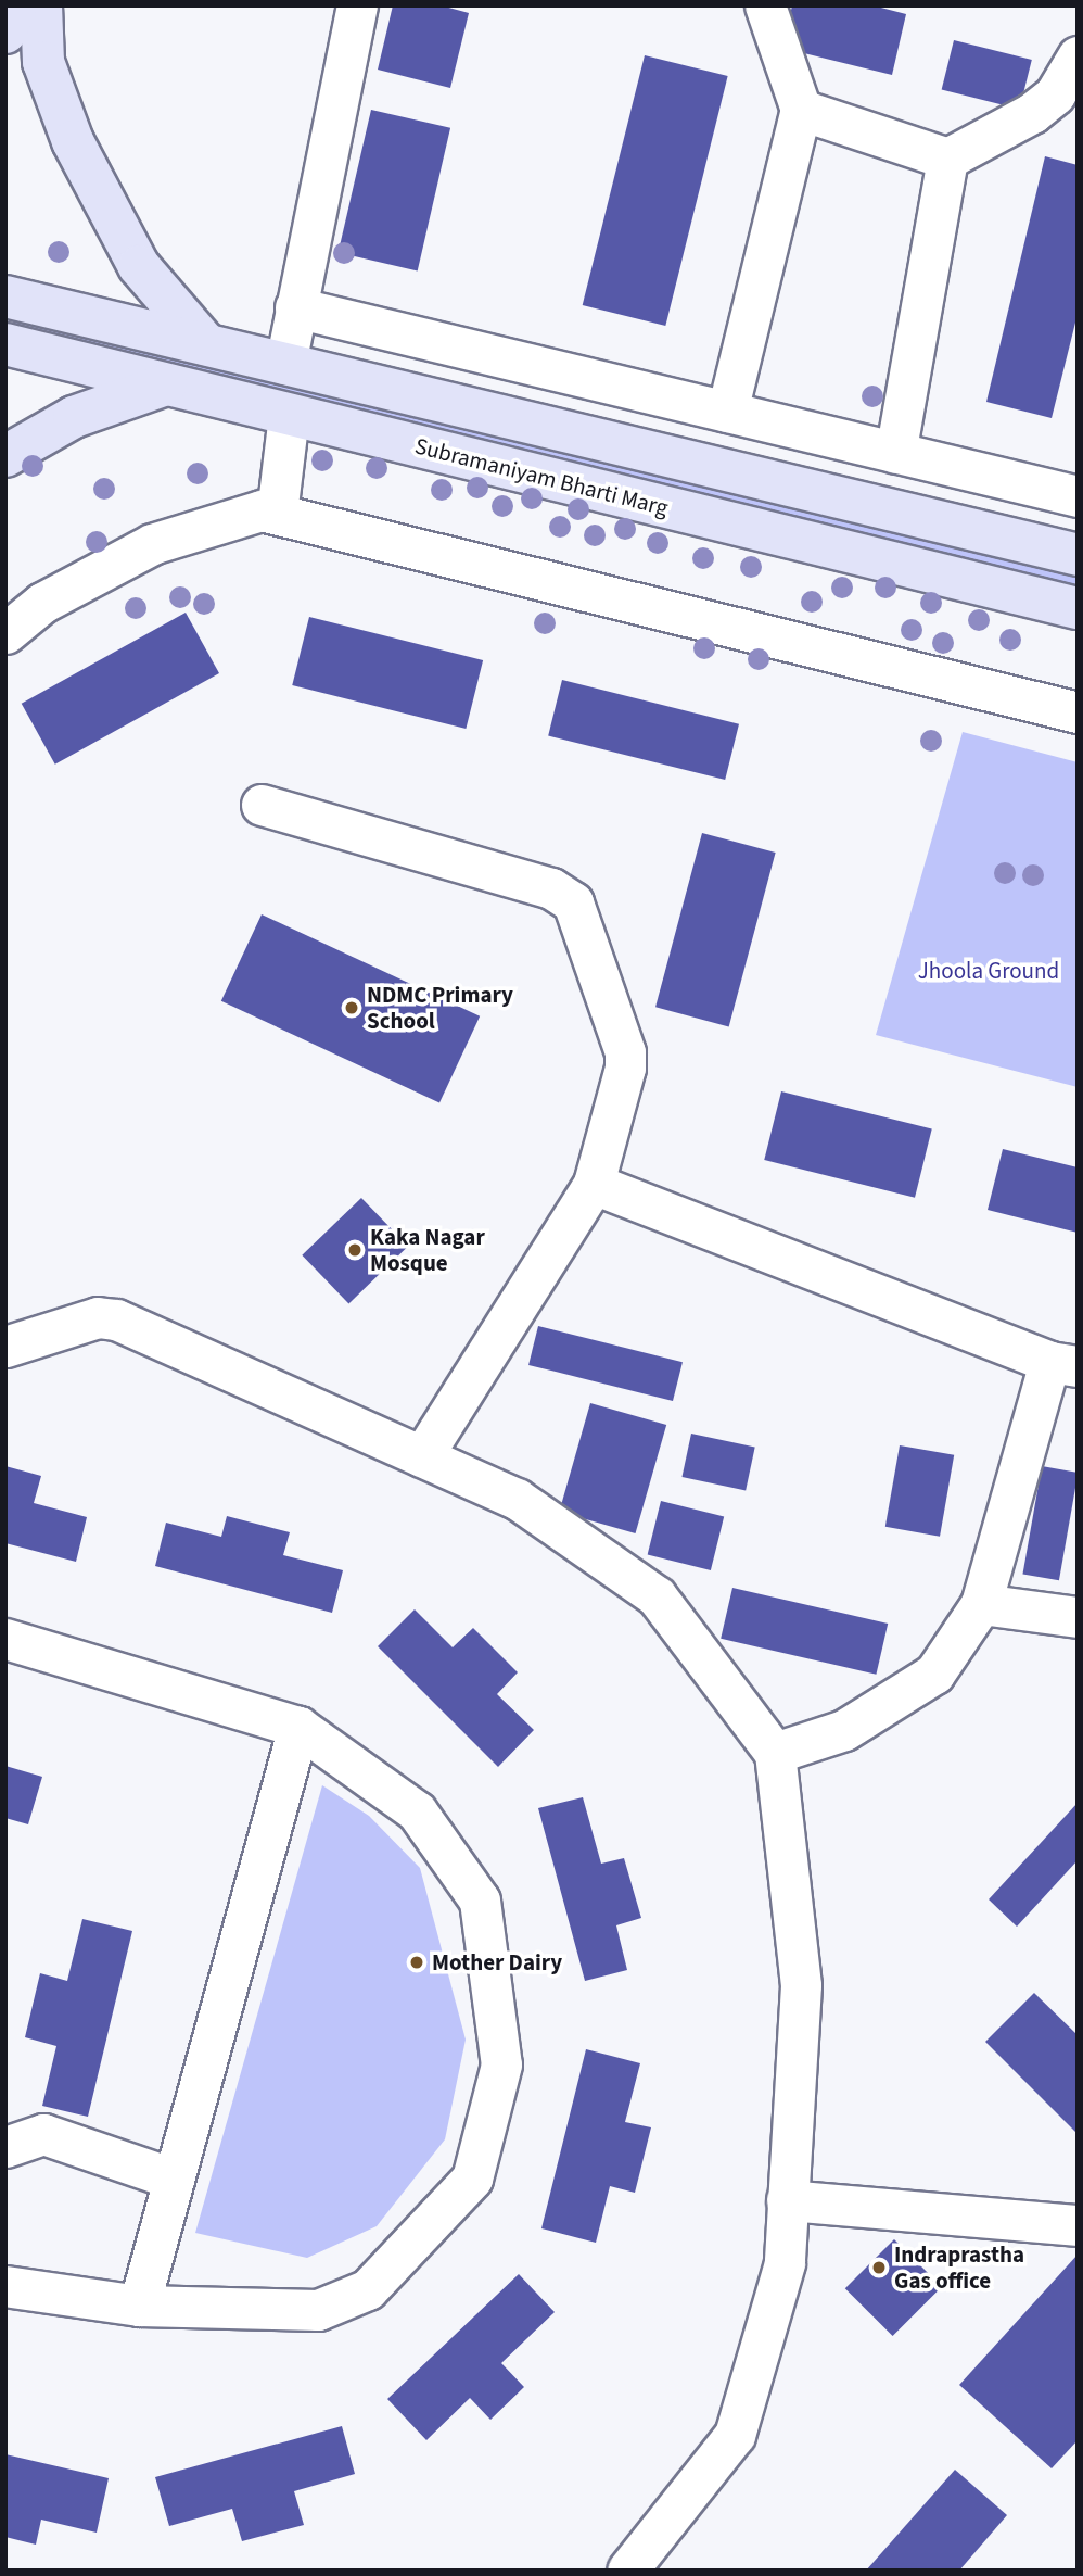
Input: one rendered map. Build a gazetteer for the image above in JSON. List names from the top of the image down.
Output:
{
  "streets": {
    "main road": ["Subramaniyam Bharti Marg"]
  },
  "parks": ["Jhoola Ground"],
  "places": [
    "NDMC Primary School",
    "Kaka Nagar Mosque",
    "Mother Dairy",
    "Indraprastha Gas office"
  ]
}
